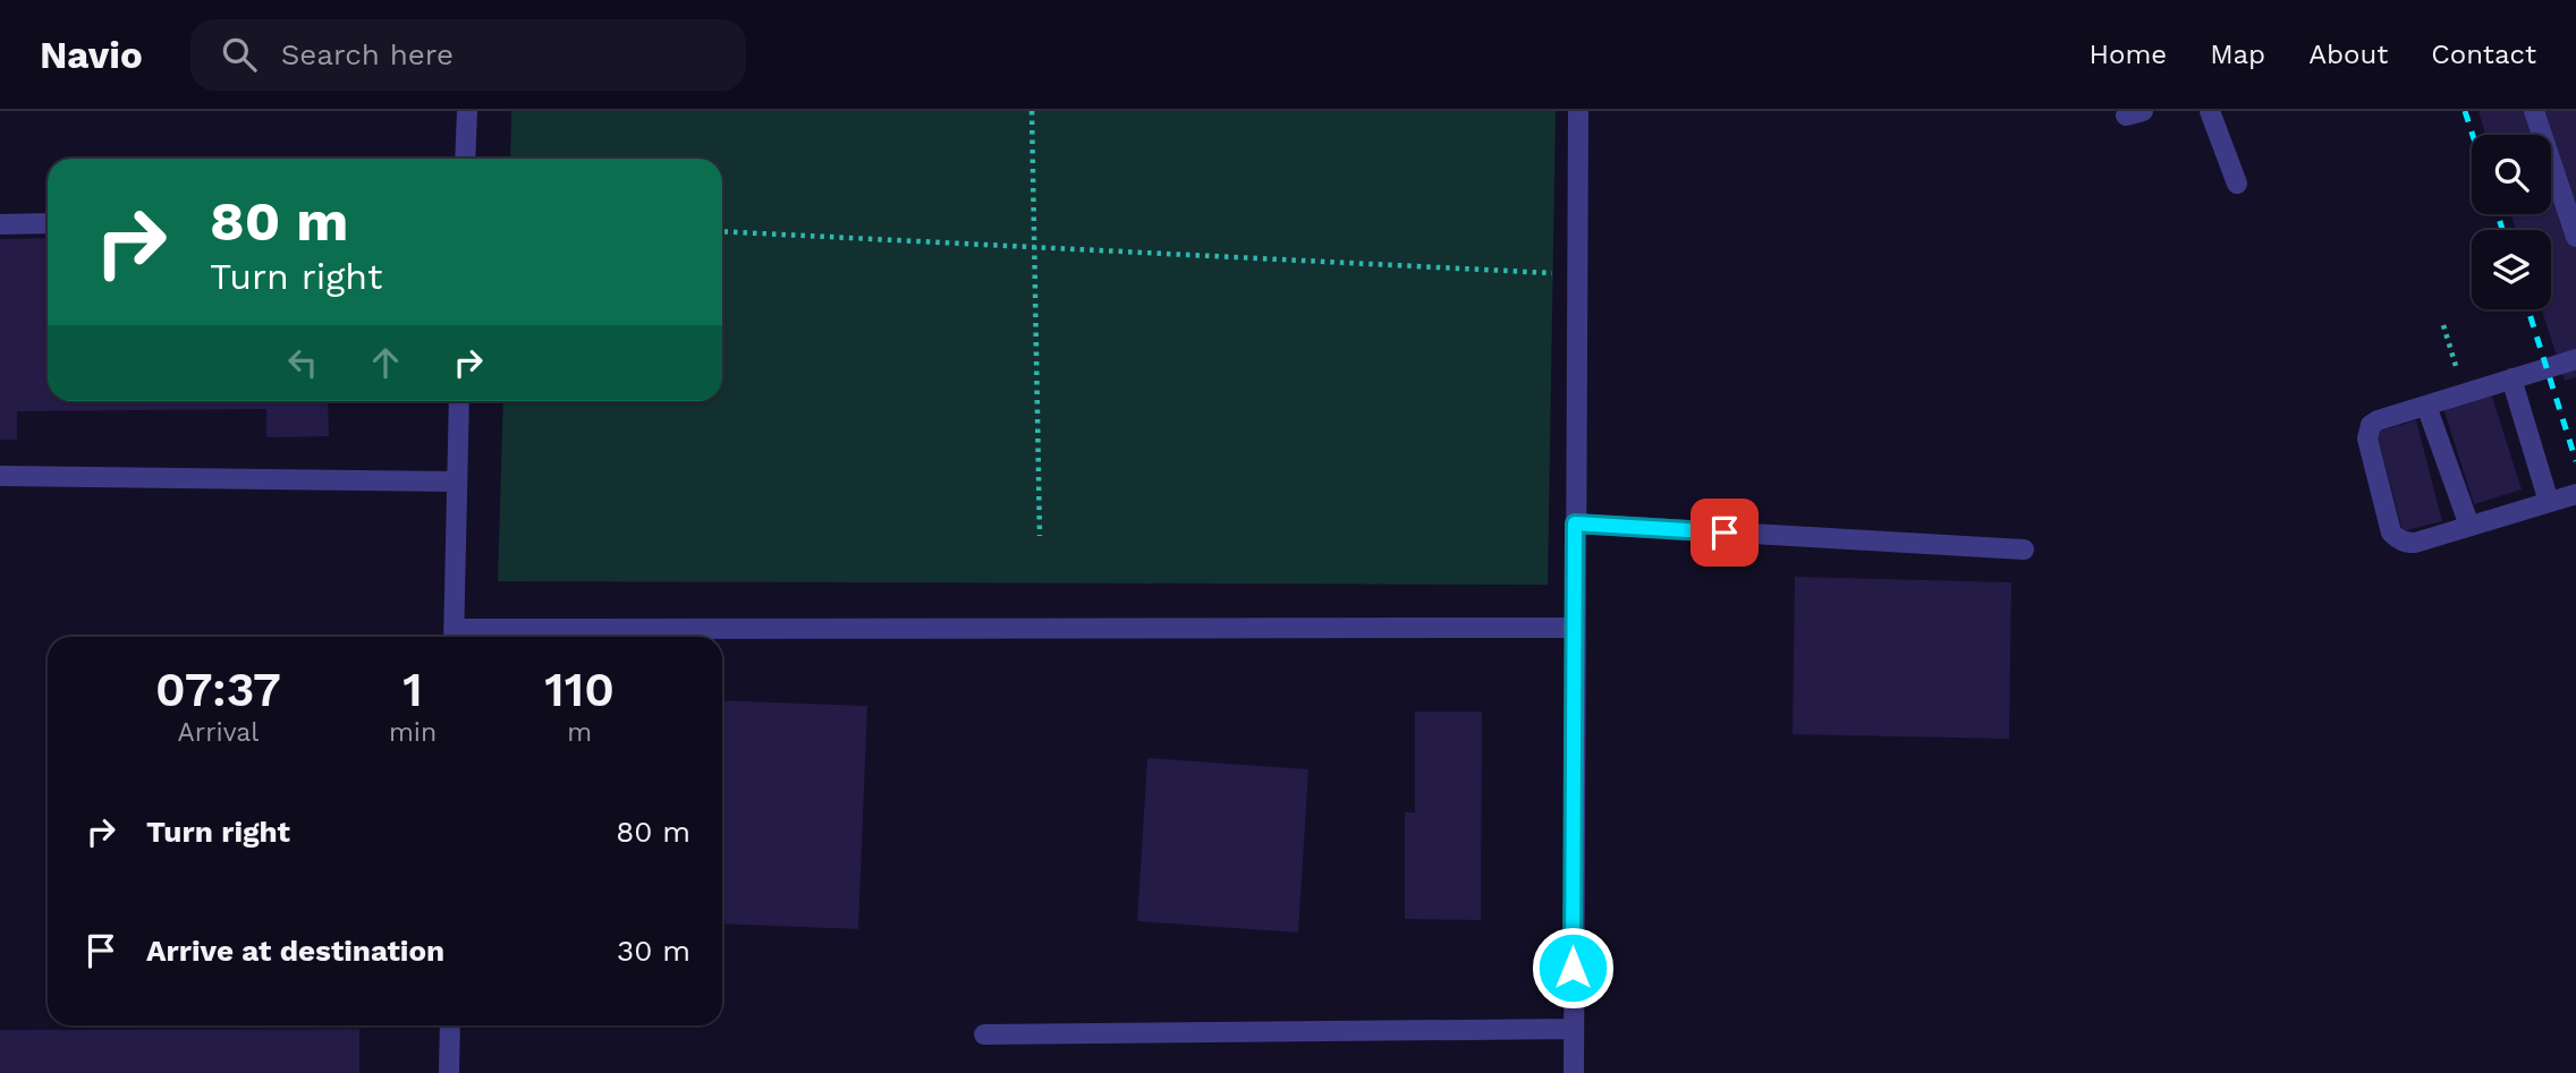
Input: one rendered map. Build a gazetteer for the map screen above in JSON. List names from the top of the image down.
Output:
{
  "page": {
    "header": "Navio",
    "search": "Search here",
    "nav": [
      "Home",
      "Map",
      "About",
      "Contact"
    ],
    "turn": ["80 m", "Turn right"],
    "eta": [
      "07:37",
      "Arrival",
      "1",
      "min",
      "110",
      "m"
    ],
    "list": [
      {
        "name": "Turn right",
        "value": "80 m"
      },
      {
        "name": "Arrive at destination",
        "value": "30 m"
      }
    ]
  }
}
